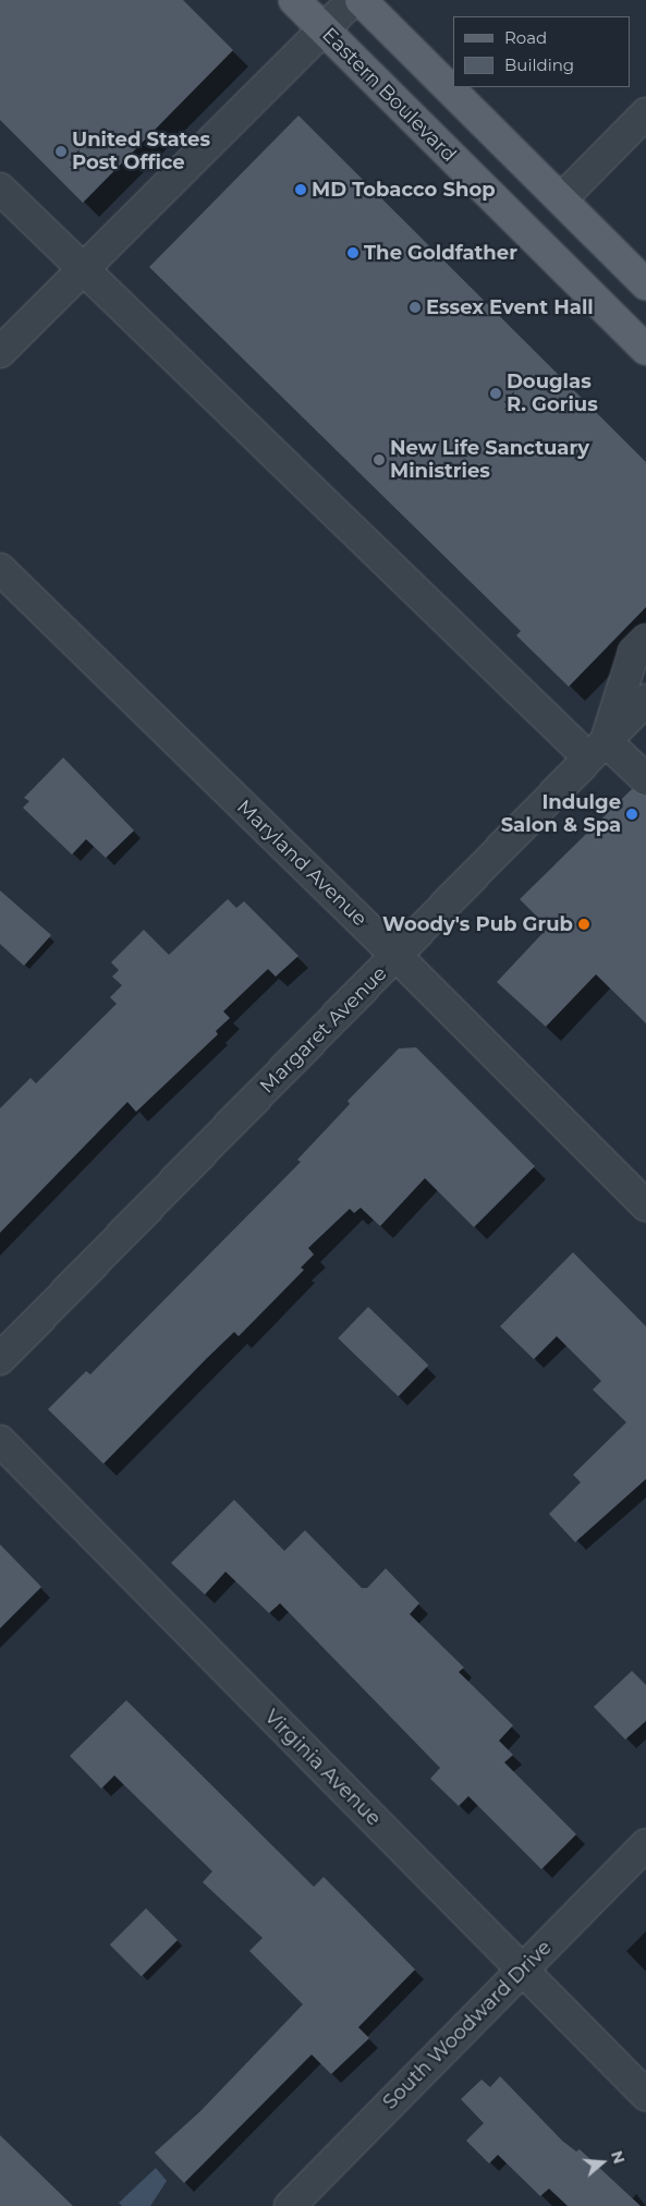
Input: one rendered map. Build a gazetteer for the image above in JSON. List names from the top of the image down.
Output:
{
  "streets": {
    "main road": ["Eastern Boulevard"],
    "street": [
      "Maryland Avenue",
      "Margaret Avenue",
      "Virginia Avenue",
      "South Woodward Drive"
    ]
  },
  "crossings": [
    ["Maryland Avenue", "Margaret Avenue"],
    ["Virginia Avenue", "South Woodward Drive"]
  ],
  "places": [
    "United States Post Office",
    "MD Tobacco Shop",
    "The Goldfather",
    "Essex Event Hall",
    "Douglas R. Gorius",
    "New Life Sanctuary Ministries",
    "Indulge Salon & Spa",
    "Woody's Pub Grub"
  ],
  "legend": ["Road", "Building"],
  "north": "right"
}
